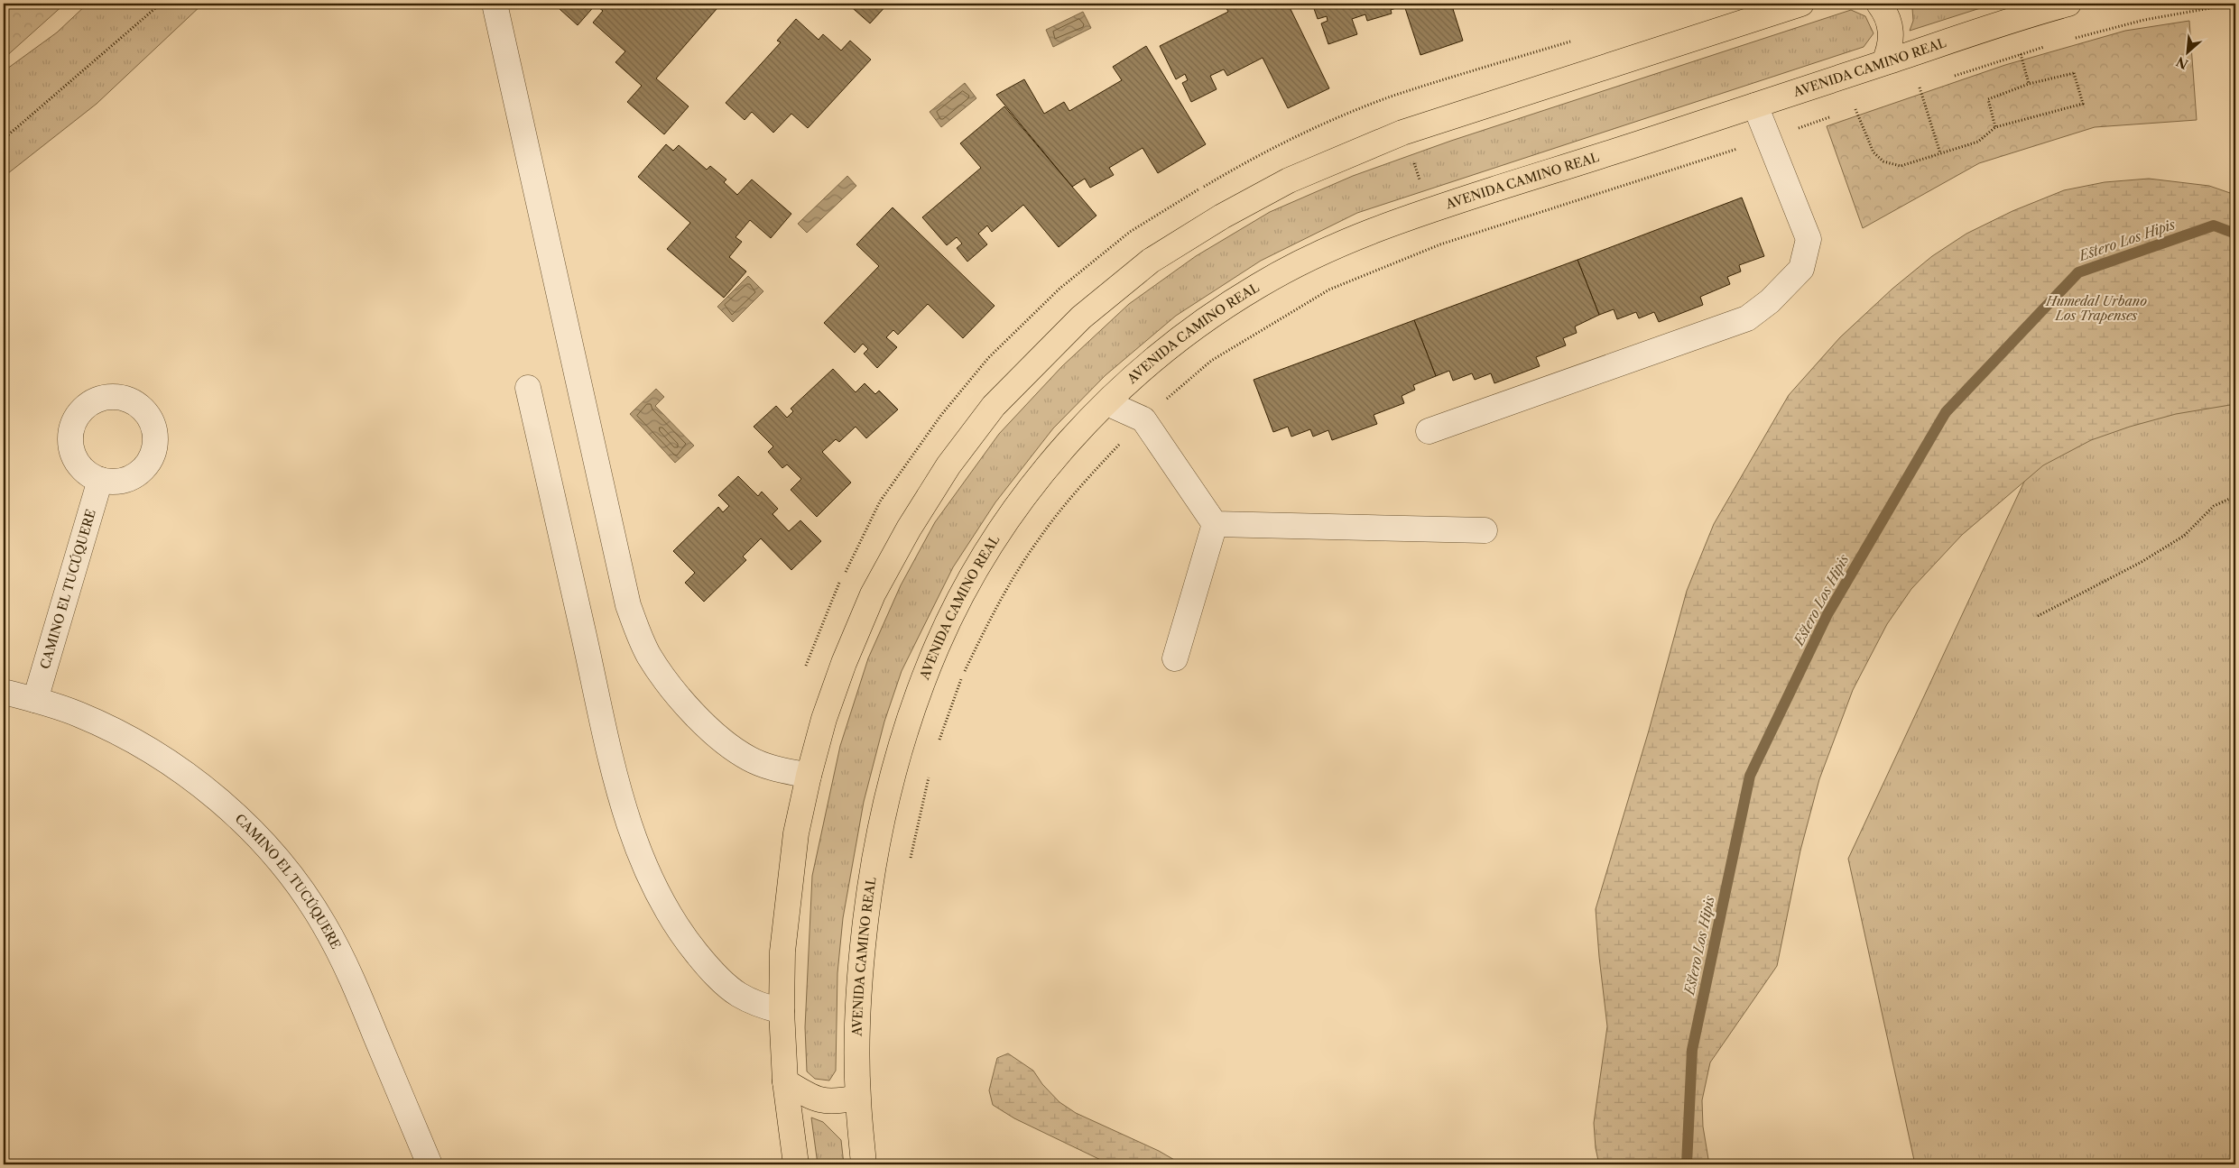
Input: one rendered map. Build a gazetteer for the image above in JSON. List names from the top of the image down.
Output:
{
  "streets": {
    "main road": ["AVENIDA CAMINO REAL"],
    "street": ["CAMINO EL TUCÚQUERE"]
  },
  "water": ["Estero Los Hipis"],
  "parks": ["Humedal Urbano Los Trapenses"],
  "north": "bottom left"
}
